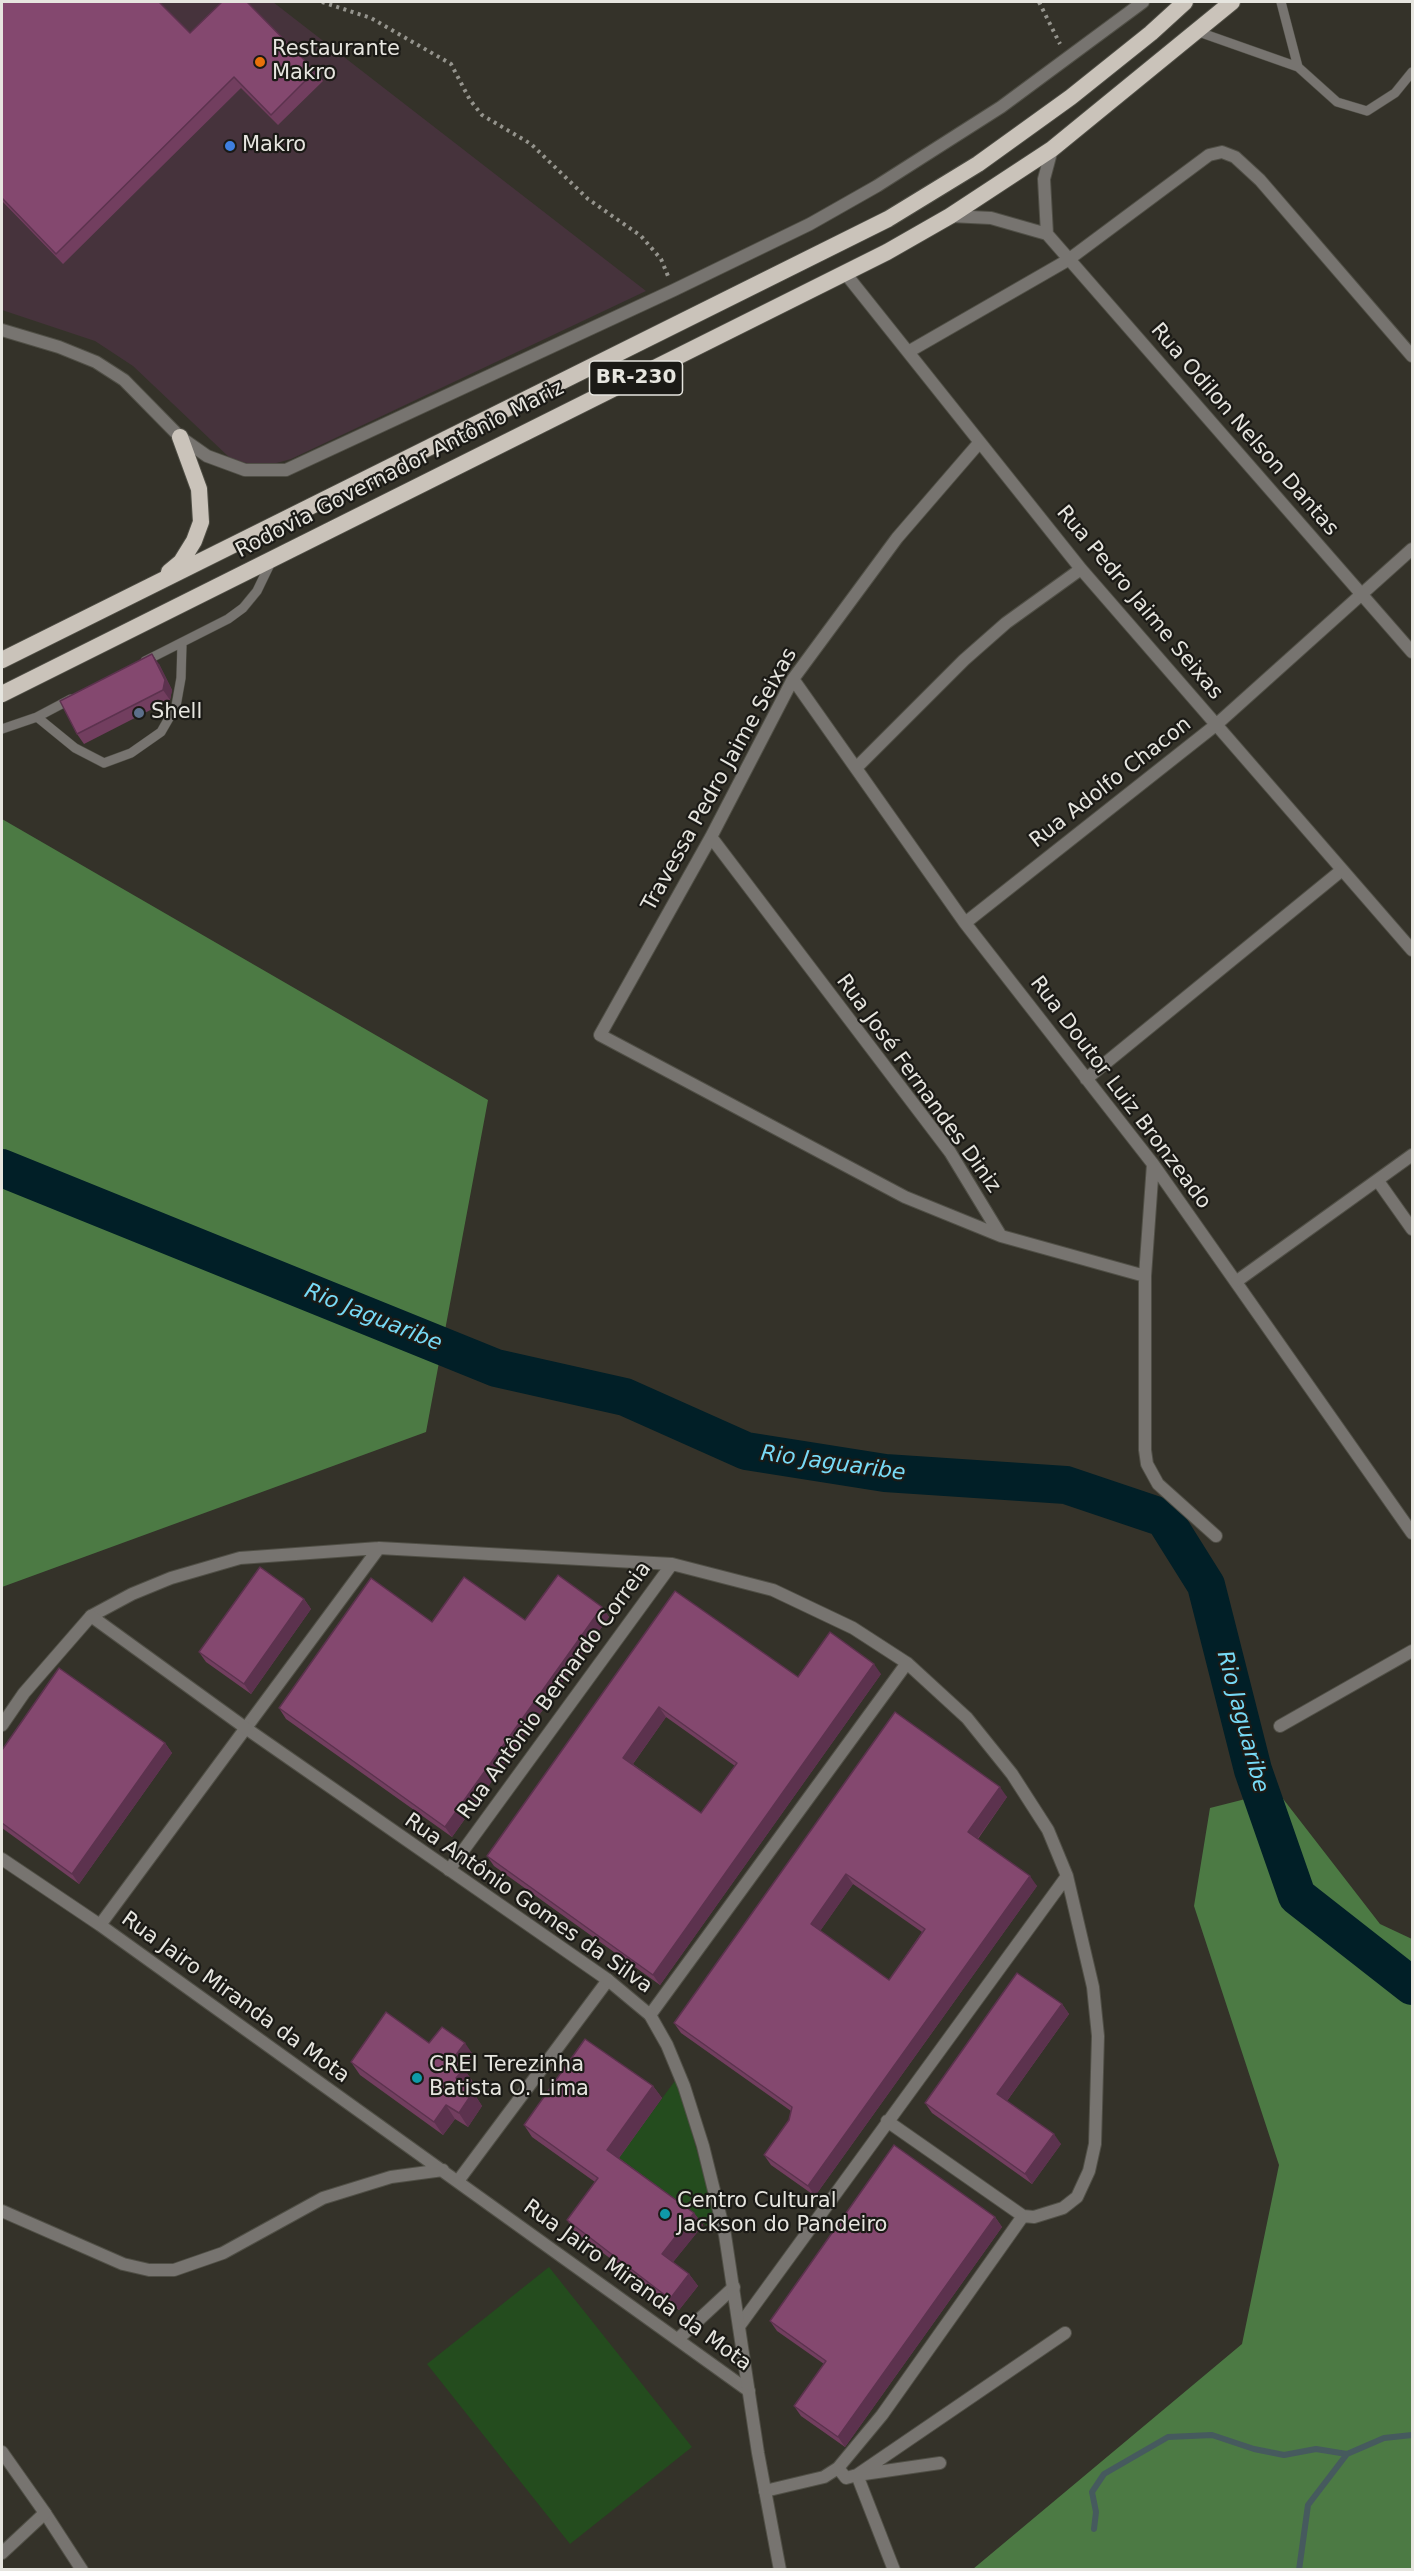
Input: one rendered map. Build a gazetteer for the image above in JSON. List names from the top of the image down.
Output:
{
  "streets": {
    "highway": ["BR-230", "Rodovia Governador Antônio Mariz"],
    "street": [
      "Rua Odilon Nelson Dantas",
      "Rua Pedro Jaime Seixas",
      "Travessa Pedro Jaime Seixas",
      "Rua Adolfo Chacon",
      "Rua José Fernandes Diniz",
      "Rua Doutor Luiz Bronzeado",
      "Rua Antônio Bernardo Correia",
      "Rua Antônio Gomes da Silva",
      "Rua Jairo Miranda da Mota"
    ]
  },
  "crossings": [
    ["Rua Odilon Nelson Dantas", "Rua Adolfo Chacon"],
    ["Rodovia Governador Antônio Mariz", "Rua Pedro Jaime Seixas"],
    ["Rua Pedro Jaime Seixas", "Travessa Pedro Jaime Seixas"],
    ["Rua Pedro Jaime Seixas", "Rua Adolfo Chacon"],
    ["Travessa Pedro Jaime Seixas", "Rua José Fernandes Diniz"],
    ["Travessa Pedro Jaime Seixas", "Rua Doutor Luiz Bronzeado"],
    ["Rua Adolfo Chacon", "Rua Doutor Luiz Bronzeado"],
    ["Rua Antônio Bernardo Correia", "Rua Antônio Gomes da Silva"],
    ["Rua Antônio Gomes da Silva", "Rua Jairo Miranda da Mota"]
  ],
  "water": ["Rio Jaguaribe"],
  "places": [
    "Restaurante Makro",
    "Makro",
    "Shell",
    "CREI Terezinha Batista O. Lima",
    "Centro Cultural Jackson do Pandeiro"
  ]
}
